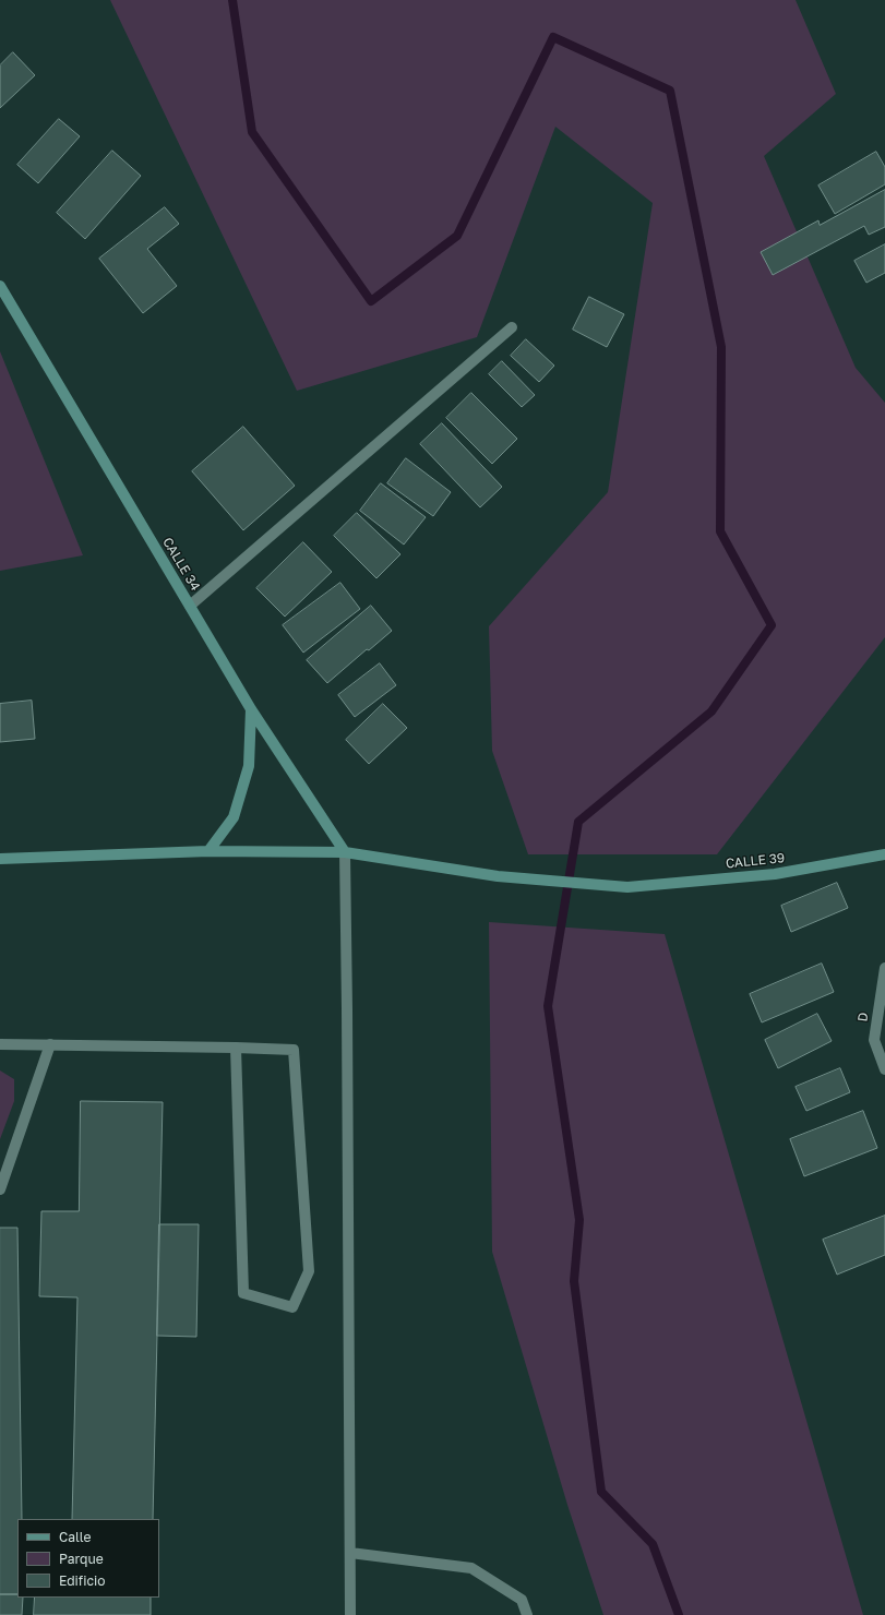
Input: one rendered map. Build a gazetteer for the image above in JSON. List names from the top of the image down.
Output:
{
  "streets": {
    "street": ["CALLE 34", "CALLE 39", "D"]
  },
  "crossings": [
    ["CALLE 34", "CALLE 39"]
  ],
  "legend": ["Calle", "Parque", "Edificio"]
}
